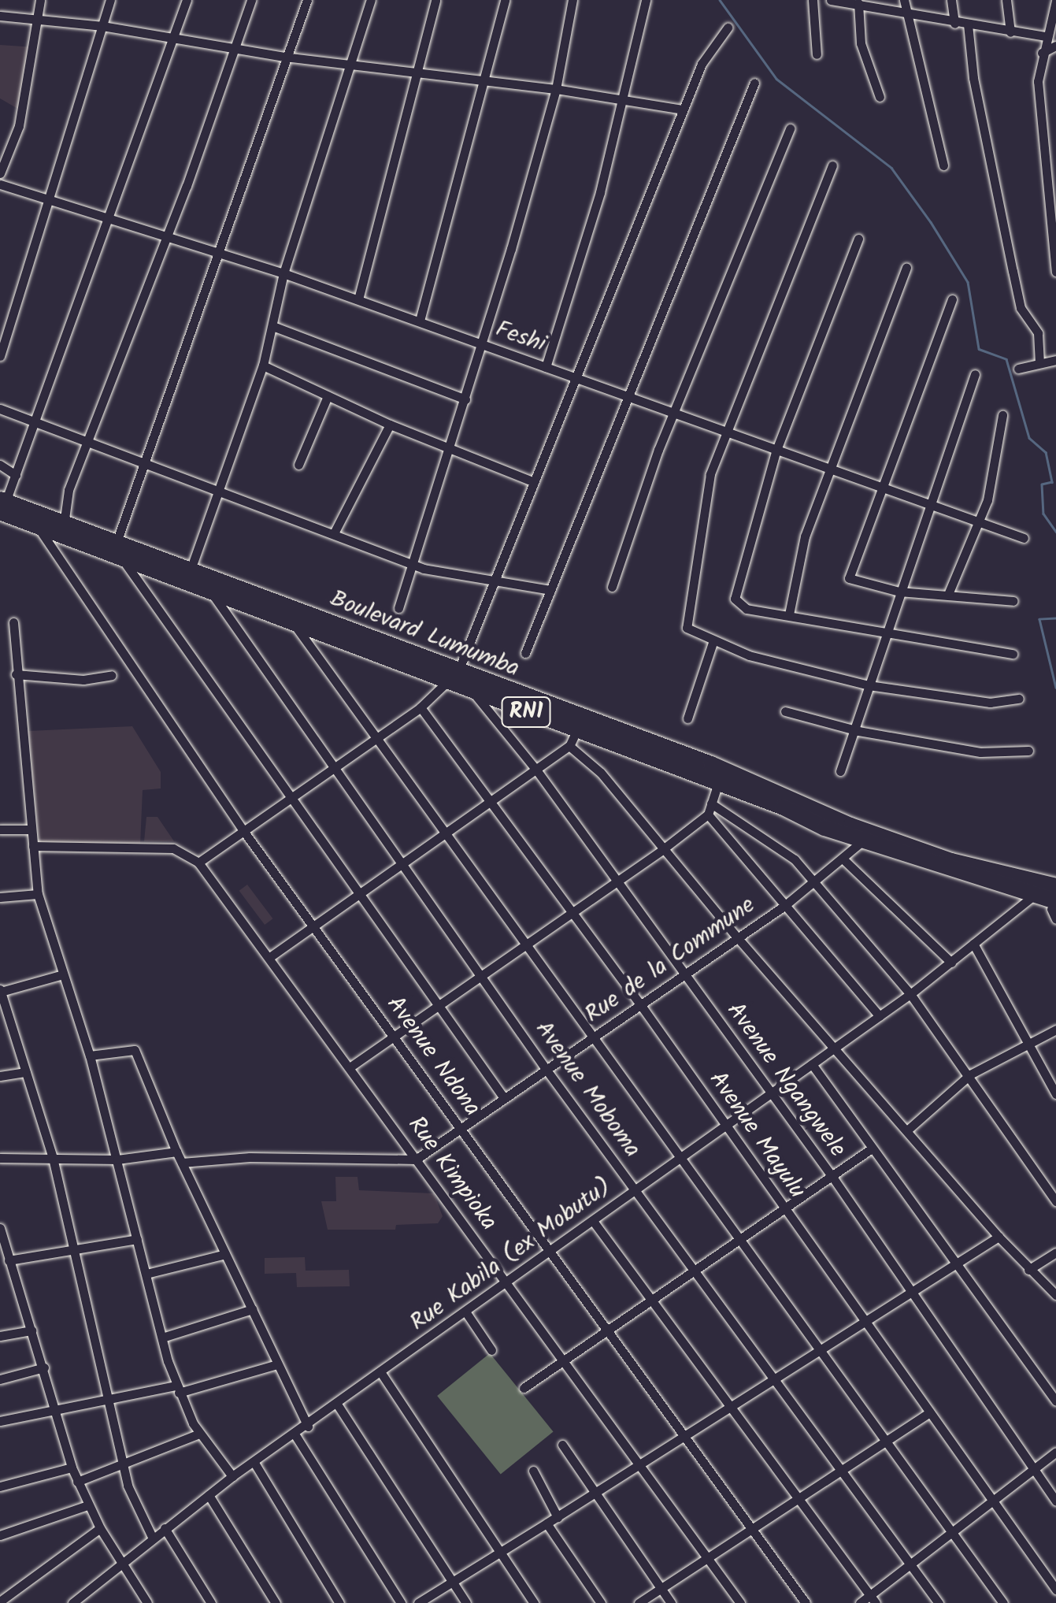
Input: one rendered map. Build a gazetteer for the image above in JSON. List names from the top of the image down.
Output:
{
  "streets": {
    "highway": ["Boulevard Lumumba", "RN1"],
    "street": [
      "Feshi",
      "Rue de la Commune",
      "Avenue Ndona",
      "Avenue Ngangwele",
      "Avenue Moboma",
      "Avenue Mayulu",
      "Rue Kimpioka",
      "Rue Kabila (ex Mobutu)"
    ]
  },
  "crossings": [
    ["Boulevard Lumumba", "Rue de la Commune"],
    ["Boulevard Lumumba", "Avenue Ndona"],
    ["Boulevard Lumumba", "Avenue Ngangwele"],
    ["Boulevard Lumumba", "Avenue Moboma"],
    ["Boulevard Lumumba", "Rue Kabila (ex Mobutu)"],
    ["Rue de la Commune", "Avenue Ndona"],
    ["Rue de la Commune", "Avenue Ngangwele"],
    ["Rue de la Commune", "Avenue Moboma"],
    ["Rue de la Commune", "Avenue Mayulu"],
    ["Rue de la Commune", "Rue Kimpioka"],
    ["Avenue Ndona", "Rue Kabila (ex Mobutu)"],
    ["Avenue Ngangwele", "Rue Kabila (ex Mobutu)"],
    ["Avenue Moboma", "Rue Kabila (ex Mobutu)"],
    ["Avenue Mayulu", "Rue Kabila (ex Mobutu)"],
    ["Rue Kimpioka", "Rue Kabila (ex Mobutu)"]
  ]
}
